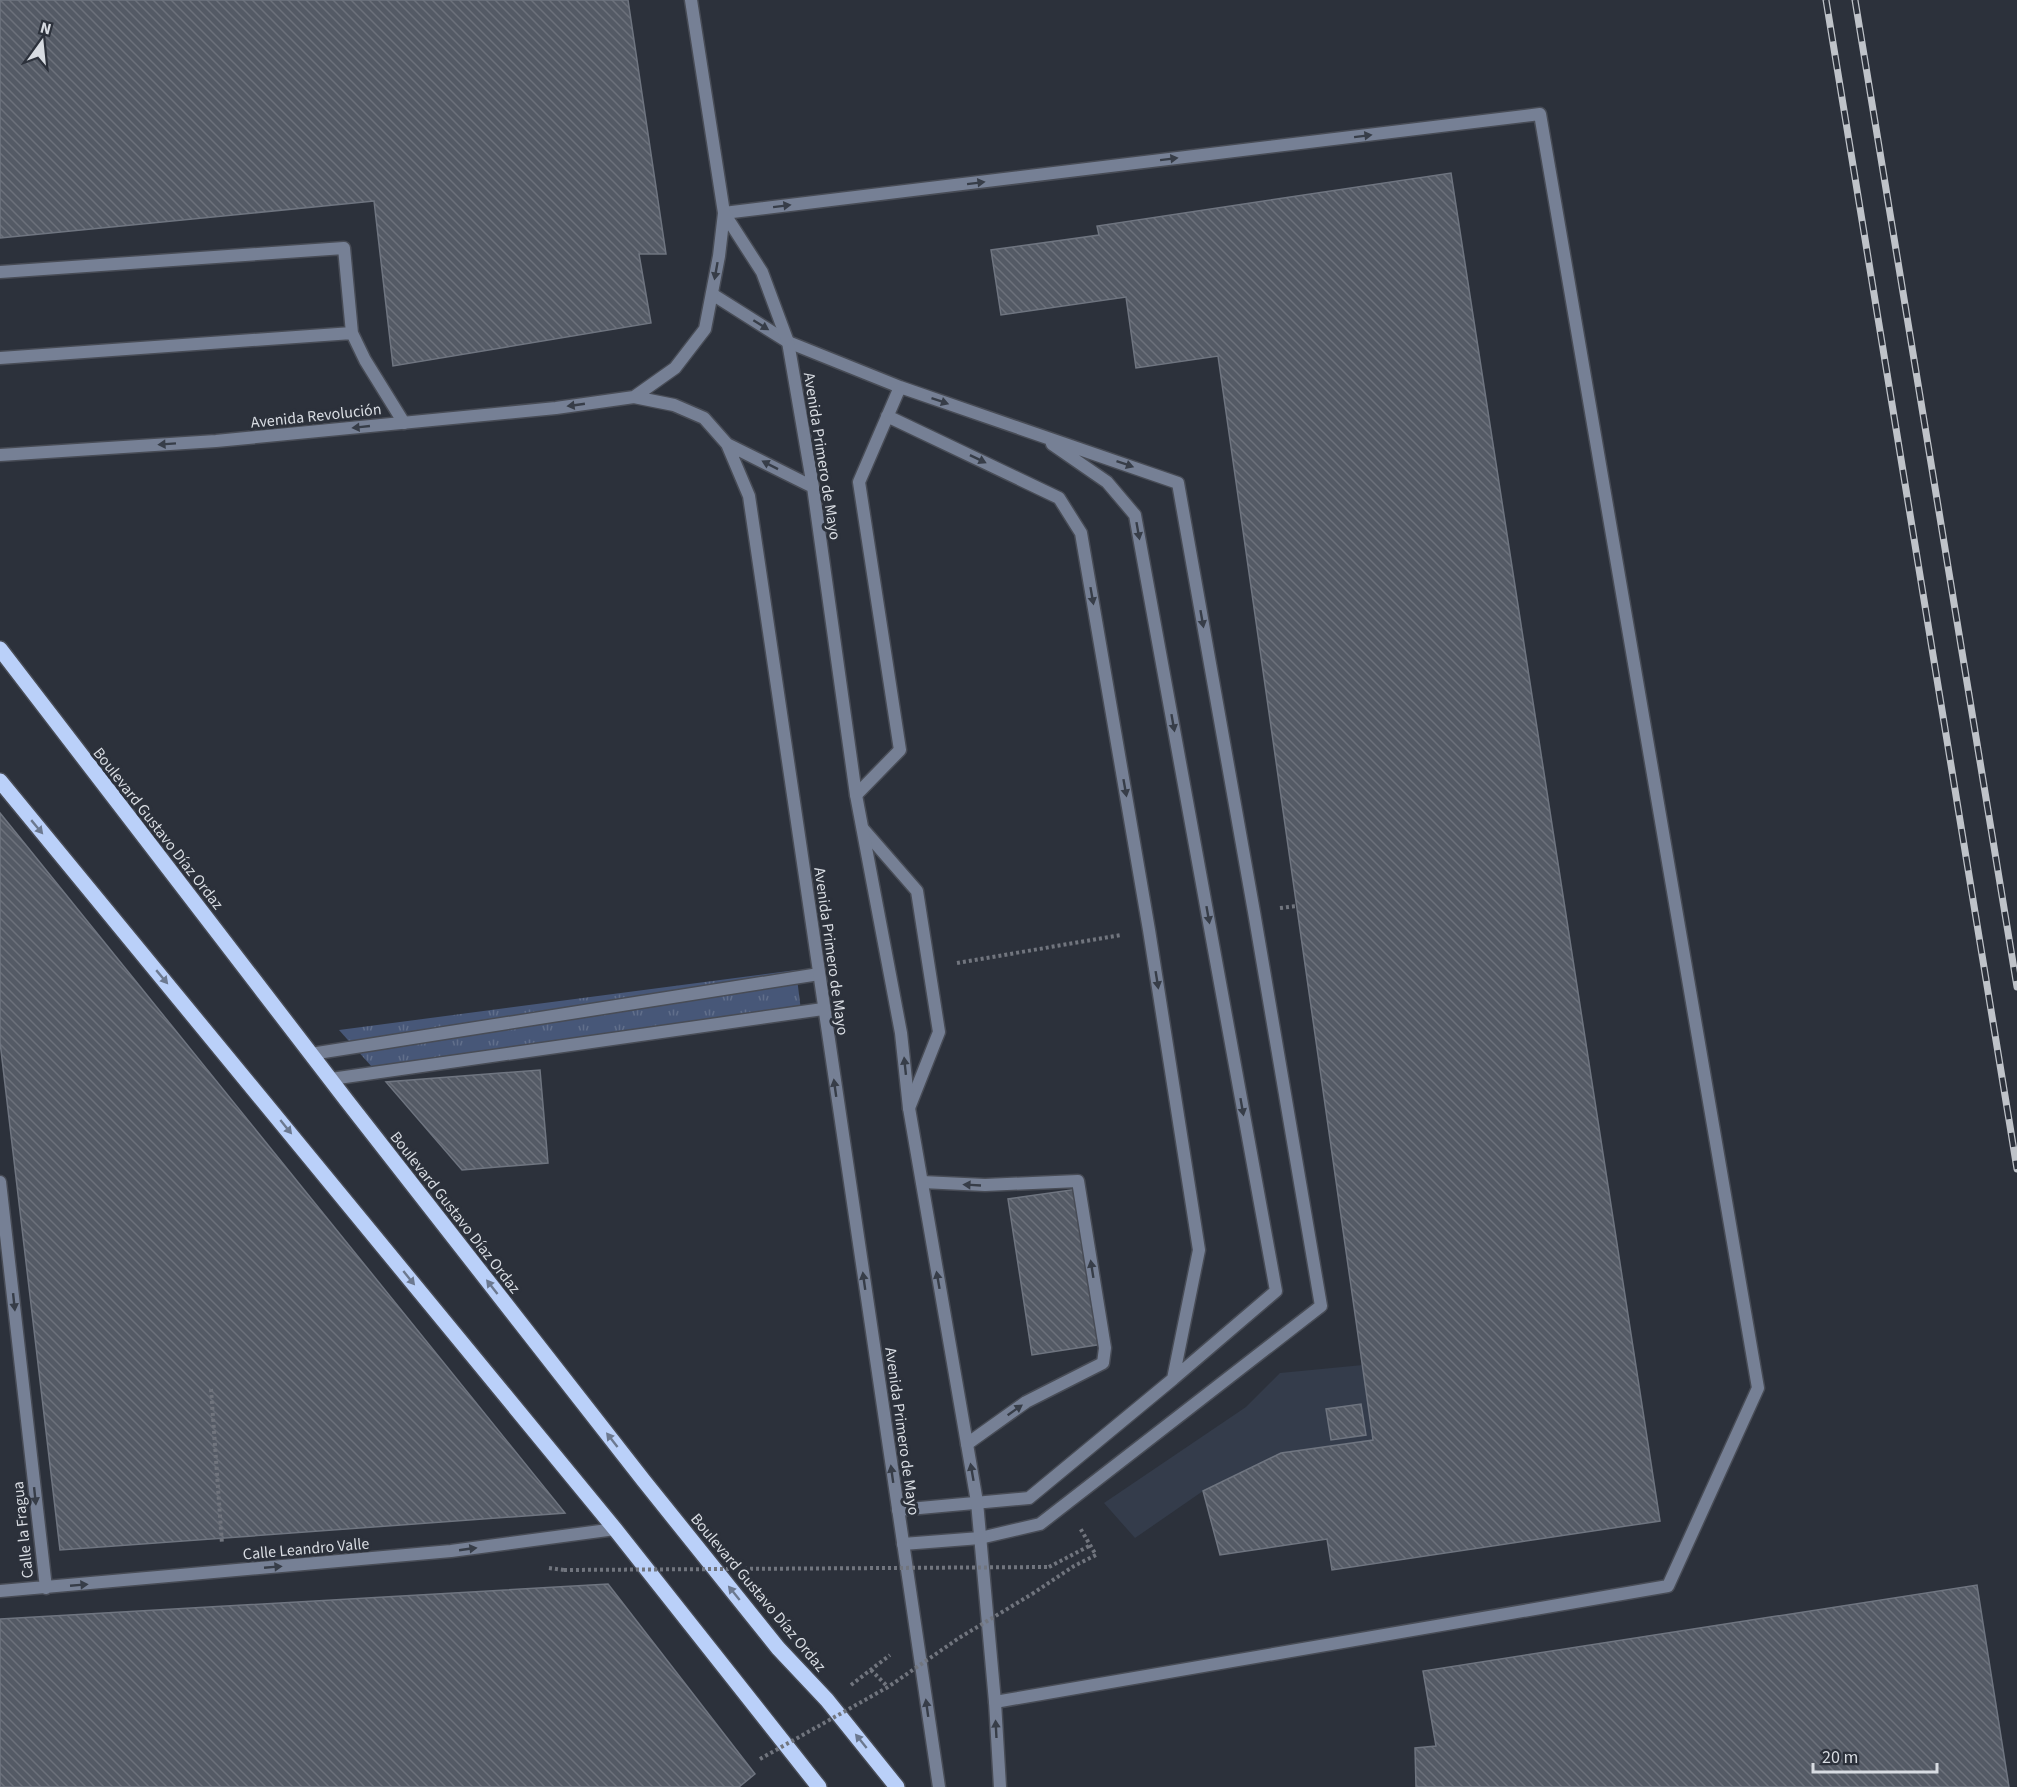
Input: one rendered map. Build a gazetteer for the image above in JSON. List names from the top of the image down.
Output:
{
  "streets": {
    "main road": ["Boulevard Gustavo Díaz Ordaz"],
    "street": [
      "Avenida Revolución",
      "Avenida Primero de Mayo",
      "Calle la Fragua",
      "Calle Leandro Valle"
    ]
  },
  "crossings": [
    ["Avenida Revolución", "Avenida Primero de Mayo"],
    ["Calle la Fragua", "Calle Leandro Valle"]
  ],
  "one_way": ["Calle la Fragua", "Calle Leandro Valle"],
  "scale_bar": "20 m",
  "north": "top"
}
